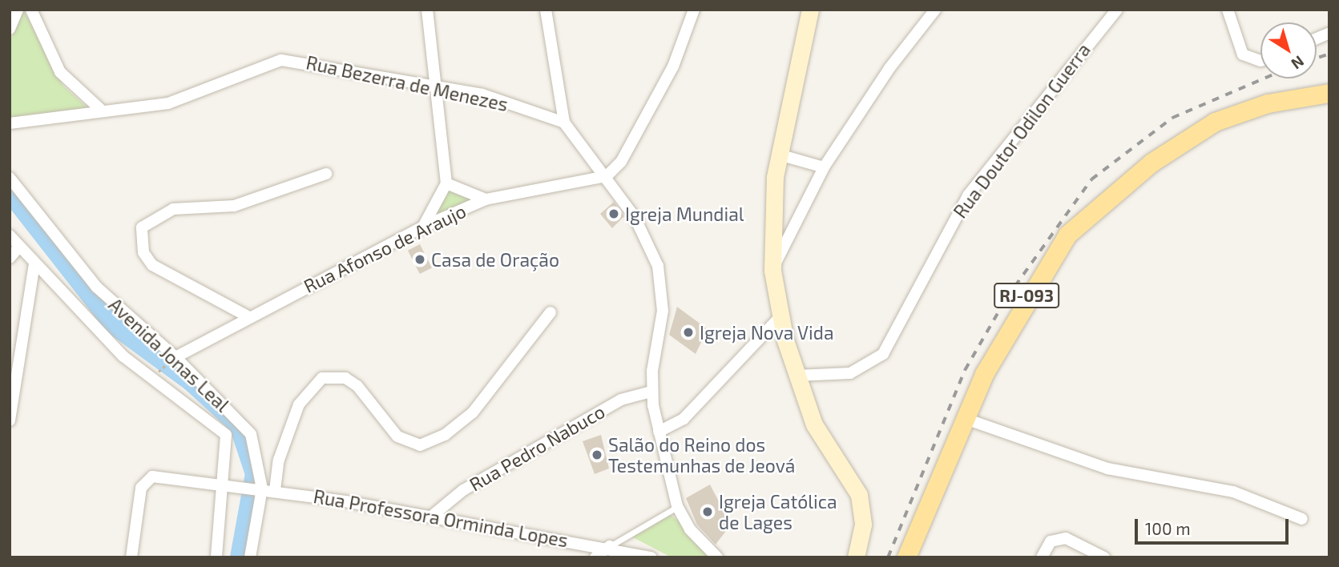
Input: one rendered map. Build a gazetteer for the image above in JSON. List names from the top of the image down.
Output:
{
  "streets": {
    "main road": ["RJ-093"],
    "street": [
      "Rua Bezerra de Menezes",
      "Rua Doutor Odilon Guerra",
      "Rua Afonso de Araujo",
      "Avenida Jonas Leal",
      "Rua Pedro Nabuco",
      "Rua Professora Orminda Lopes"
    ]
  },
  "crossings": [
    ["Rua Afonso de Araujo", "Avenida Jonas Leal"],
    ["Avenida Jonas Leal", "Rua Professora Orminda Lopes"],
    ["Rua Pedro Nabuco", "Rua Professora Orminda Lopes"]
  ],
  "places": [
    "Igreja Mundial",
    "Casa de Oração",
    "Igreja Nova Vida",
    "Salão do Reino dos Testemunhas de Jeová",
    "Igreja Católica de Lages"
  ],
  "scale_bar": "100 m",
  "north": "bottom right"
}
